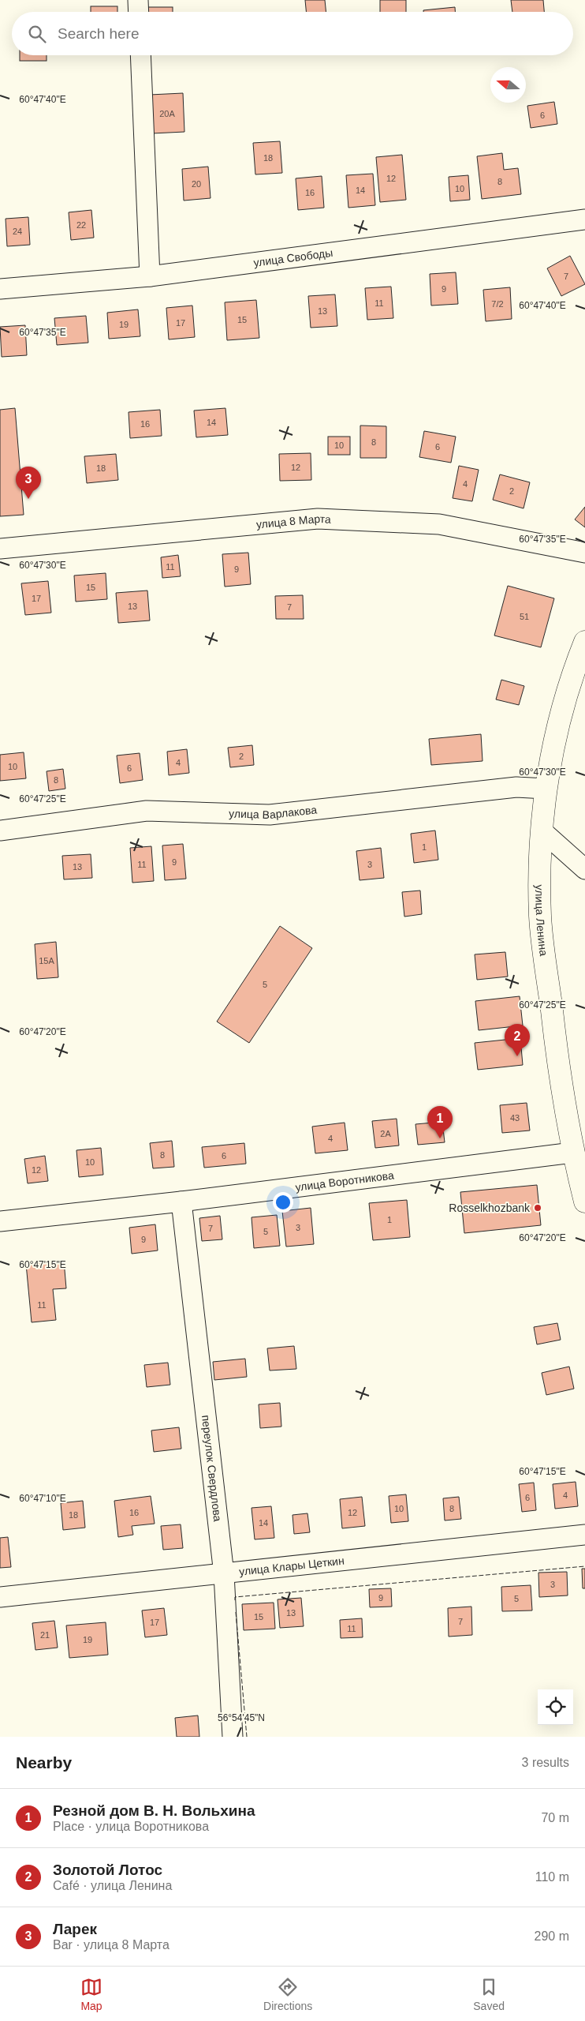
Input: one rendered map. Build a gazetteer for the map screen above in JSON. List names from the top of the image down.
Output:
{
  "streets": {
    "main road": ["улица Ленина"],
    "street": [
      "улица Свободы",
      "улица 8 Марта",
      "улица Варлакова",
      "улица Воротникова",
      "переулок Свердлова",
      "улица Клары Цеткин"
    ]
  },
  "crossings": [
    ["улица Варлакова", "улица Ленина"],
    ["улица Ленина", "улица Воротникова"],
    ["улица Воротникова", "переулок Свердлова"],
    ["переулок Свердлова", "улица Клары Цеткин"]
  ],
  "places": ["Rosselkhozbank"],
  "house_numbers": [
    "20А",
    "6",
    "18",
    "12",
    "8",
    "20",
    "10",
    "14",
    "16",
    "22",
    "24",
    "7",
    "9",
    "11",
    "7/2",
    "13",
    "15",
    "17",
    "19",
    "14",
    "16",
    "8",
    "10",
    "6",
    "12",
    "18",
    "4",
    "2",
    "11",
    "9",
    "15",
    "17",
    "13",
    "7",
    "51",
    "2",
    "4",
    "10",
    "6",
    "8",
    "1",
    "9",
    "11",
    "3",
    "13",
    "15А",
    "5",
    "43",
    "2А",
    "4",
    "8",
    "6",
    "10",
    "12",
    "1",
    "3",
    "7",
    "5",
    "9",
    "11",
    "4",
    "6",
    "10",
    "8",
    "16",
    "12",
    "18",
    "14",
    "3",
    "9",
    "5",
    "13",
    "15",
    "7",
    "17",
    "11",
    "21",
    "19"
  ],
  "north": "left",
  "page": {
    "search": "Search here",
    "pins": ["3", "2", "1"],
    "heading": ["Nearby", "3 results"],
    "list": [
      {
        "mark": "1",
        "name": "Резной дом В. Н. Вольхина",
        "note": "Place · улица Воротникова",
        "value": "70 m"
      },
      {
        "mark": "2",
        "name": "Золотой Лотос",
        "note": "Café · улица Ленина",
        "value": "110 m"
      },
      {
        "mark": "3",
        "name": "Ларек",
        "note": "Bar · улица 8 Марта",
        "value": "290 m"
      }
    ],
    "nav": ["Map", "Directions", "Saved"]
  },
  "coordinates": [
    "60°47'40\"E",
    "60°47'35\"E",
    "60°47'30\"E",
    "60°47'25\"E",
    "60°47'20\"E",
    "60°47'15\"E",
    "60°47'10\"E",
    "56°54'45\"N"
  ]
}
